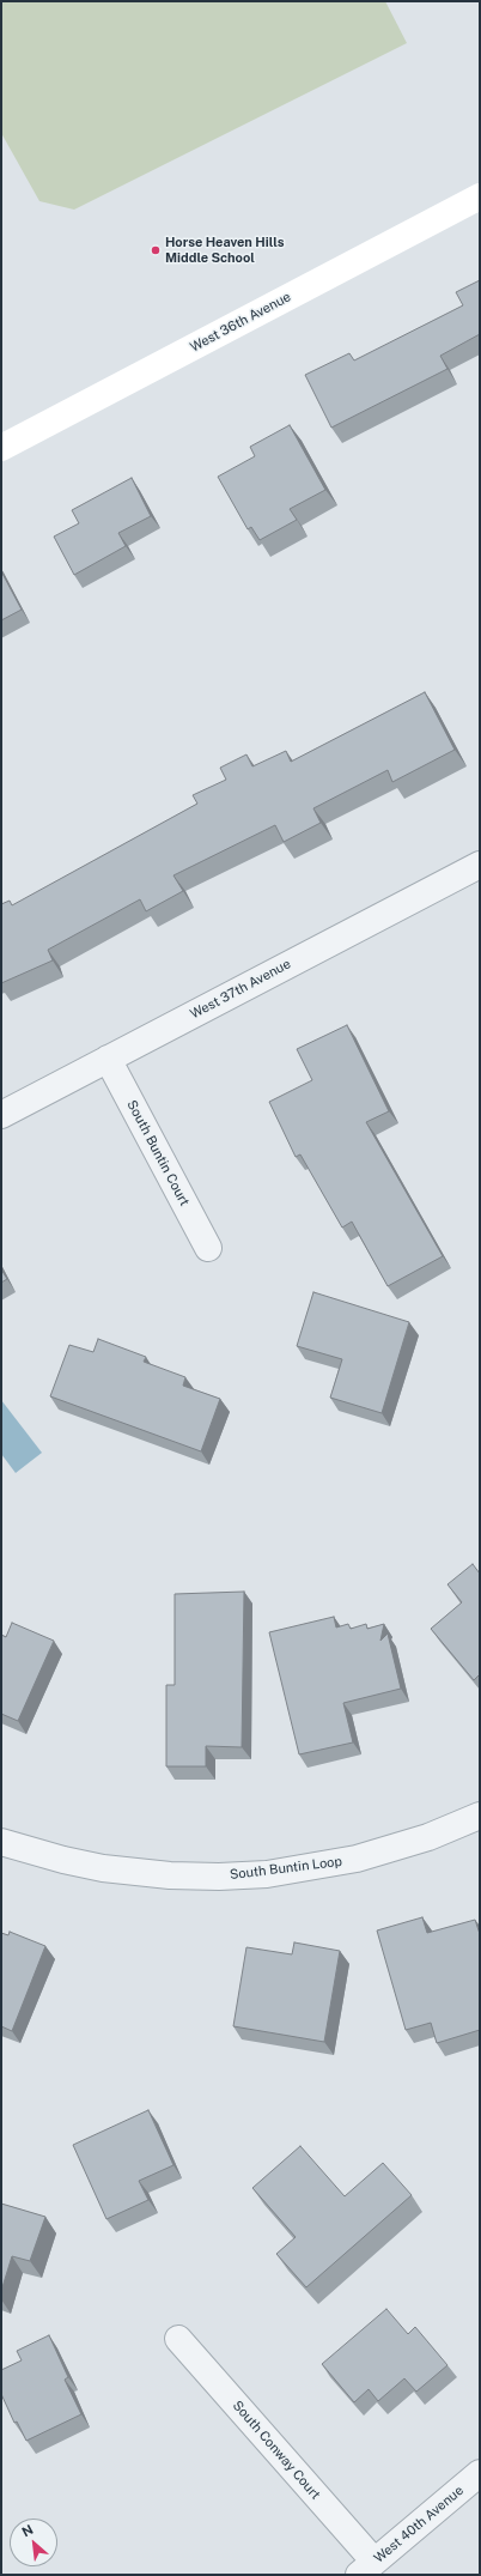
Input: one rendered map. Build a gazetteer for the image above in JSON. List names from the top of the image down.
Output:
{
  "streets": {
    "street": [
      "West 36th Avenue",
      "West 37th Avenue",
      "South Buntin Court",
      "South Buntin Loop",
      "South Conway Court",
      "West 40th Avenue"
    ]
  },
  "crossings": [
    ["West 37th Avenue", "South Buntin Court"],
    ["South Conway Court", "West 40th Avenue"]
  ],
  "places": ["Horse Heaven Hills Middle School"],
  "north": "top left"
}
